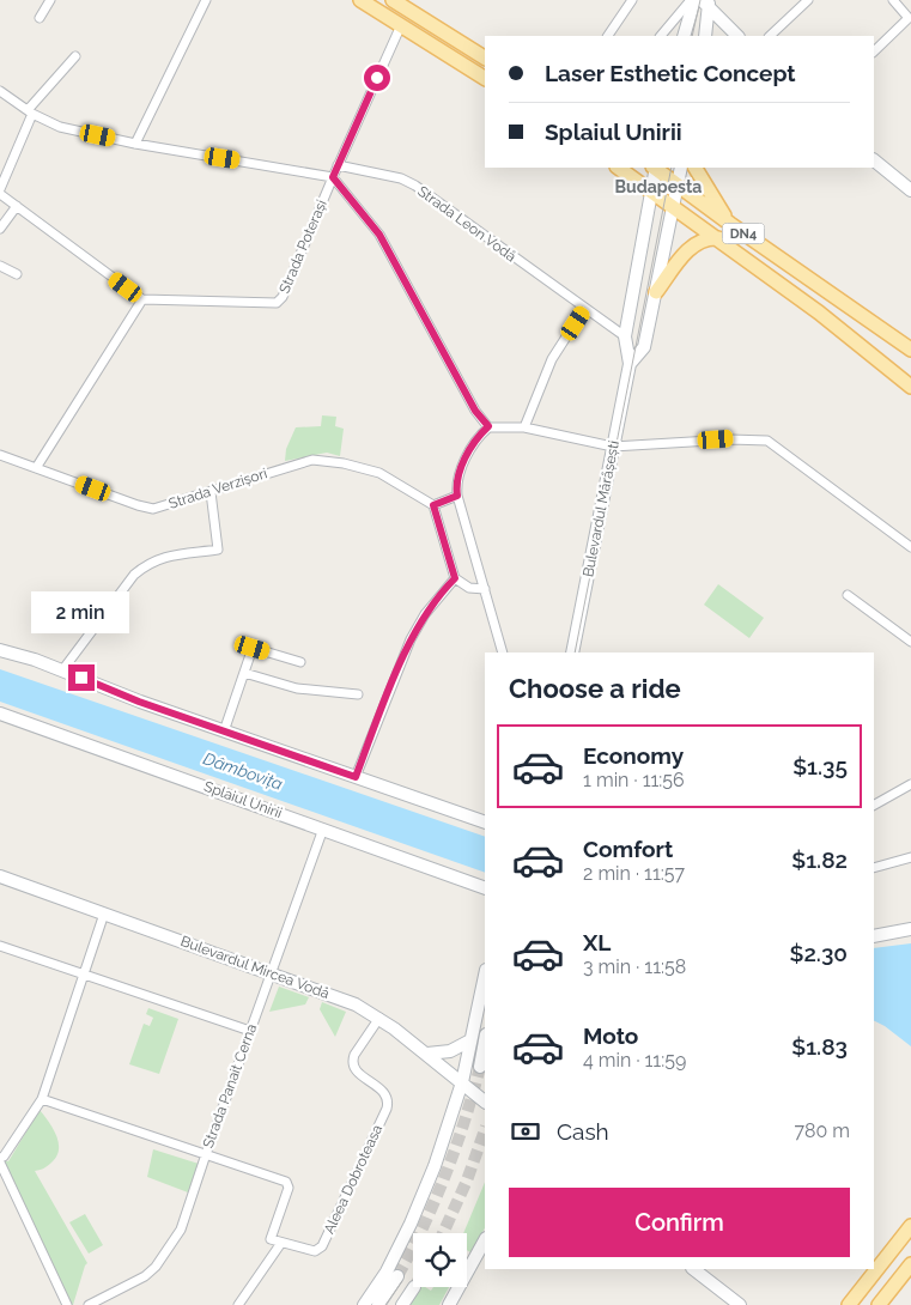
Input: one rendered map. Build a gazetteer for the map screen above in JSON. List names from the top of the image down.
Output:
{
  "streets": {
    "main road": [
      "DN4",
      "Bulevardul Mărășești",
      "Splaiul Unirii",
      "Bulevardul Mircea Vodă"
    ],
    "street": [
      "Strada Leon Vodă",
      "Strada Poterași",
      "Strada Verzișori",
      "Strada Panait Cerna",
      "Aleea Dobroteasa"
    ]
  },
  "crossings": [
    ["Strada Leon Vodă", "Strada Poterași"],
    ["Strada Leon Vodă", "Bulevardul Mărășești"],
    ["DN4", "Bulevardul Mărășești"],
    ["Splaiul Unirii", "Strada Panait Cerna"],
    ["Bulevardul Mircea Vodă", "Strada Panait Cerna"],
    ["Bulevardul Mircea Vodă", "Aleea Dobroteasa"]
  ],
  "districts": ["Budapesta"],
  "water": ["Dâmbovița"],
  "page": {
    "banner": ["Laser Esthetic Concept", "Splaiul Unirii"],
    "bubble": "2 min",
    "heading": "Choose a ride",
    "list": [
      {
        "name": "Economy",
        "note": "1 min · 11:56",
        "value": "$1.35"
      },
      {
        "name": "Comfort",
        "note": "2 min · 11:57",
        "value": "$1.82"
      },
      {
        "name": "XL",
        "note": "3 min · 11:58",
        "value": "$2.30"
      },
      {
        "name": "Moto",
        "note": "4 min · 11:59",
        "value": "$1.83"
      }
    ],
    "pay": ["Cash", "780 m"],
    "buttons": "Confirm"
  }
}
